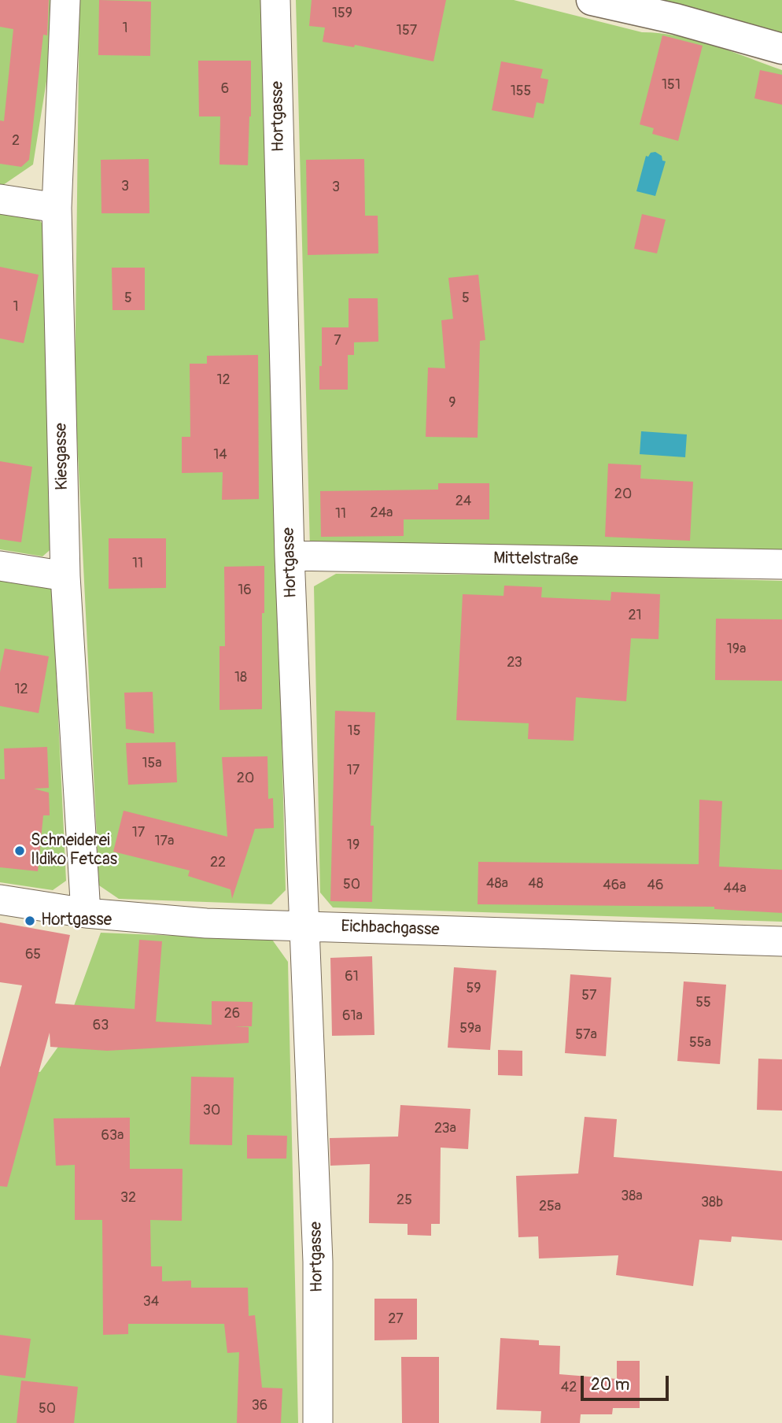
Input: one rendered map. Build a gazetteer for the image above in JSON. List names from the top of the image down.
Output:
{
  "streets": {
    "street": [
      "Hortgasse",
      "Kiesgasse",
      "Mittelstraße",
      "Eichbachgasse"
    ]
  },
  "crossings": [
    ["Hortgasse", "Mittelstraße"],
    ["Hortgasse", "Eichbachgasse"],
    ["Kiesgasse", "Eichbachgasse"]
  ],
  "places": ["Schneiderei Ildiko Fetcas", "Hortgasse"],
  "house_numbers": [
    "159",
    "1",
    "157",
    "151",
    "6",
    "155",
    "2",
    "3",
    "3",
    "5",
    "5",
    "1",
    "7",
    "12",
    "9",
    "14",
    "20",
    "24",
    "24a",
    "11",
    "11",
    "16",
    "21",
    "19a",
    "23",
    "18",
    "12",
    "15",
    "15a",
    "17",
    "20",
    "17",
    "17a",
    "19",
    "22",
    "48a",
    "48",
    "50",
    "46a",
    "46",
    "44a",
    "65",
    "61",
    "59",
    "57",
    "55",
    "26",
    "61a",
    "63",
    "59a",
    "57a",
    "55a",
    "30",
    "23a",
    "63a",
    "38a",
    "32",
    "25",
    "38b",
    "25a",
    "34",
    "27",
    "42",
    "36",
    "50"
  ],
  "scale_bar": "20 m"
}
